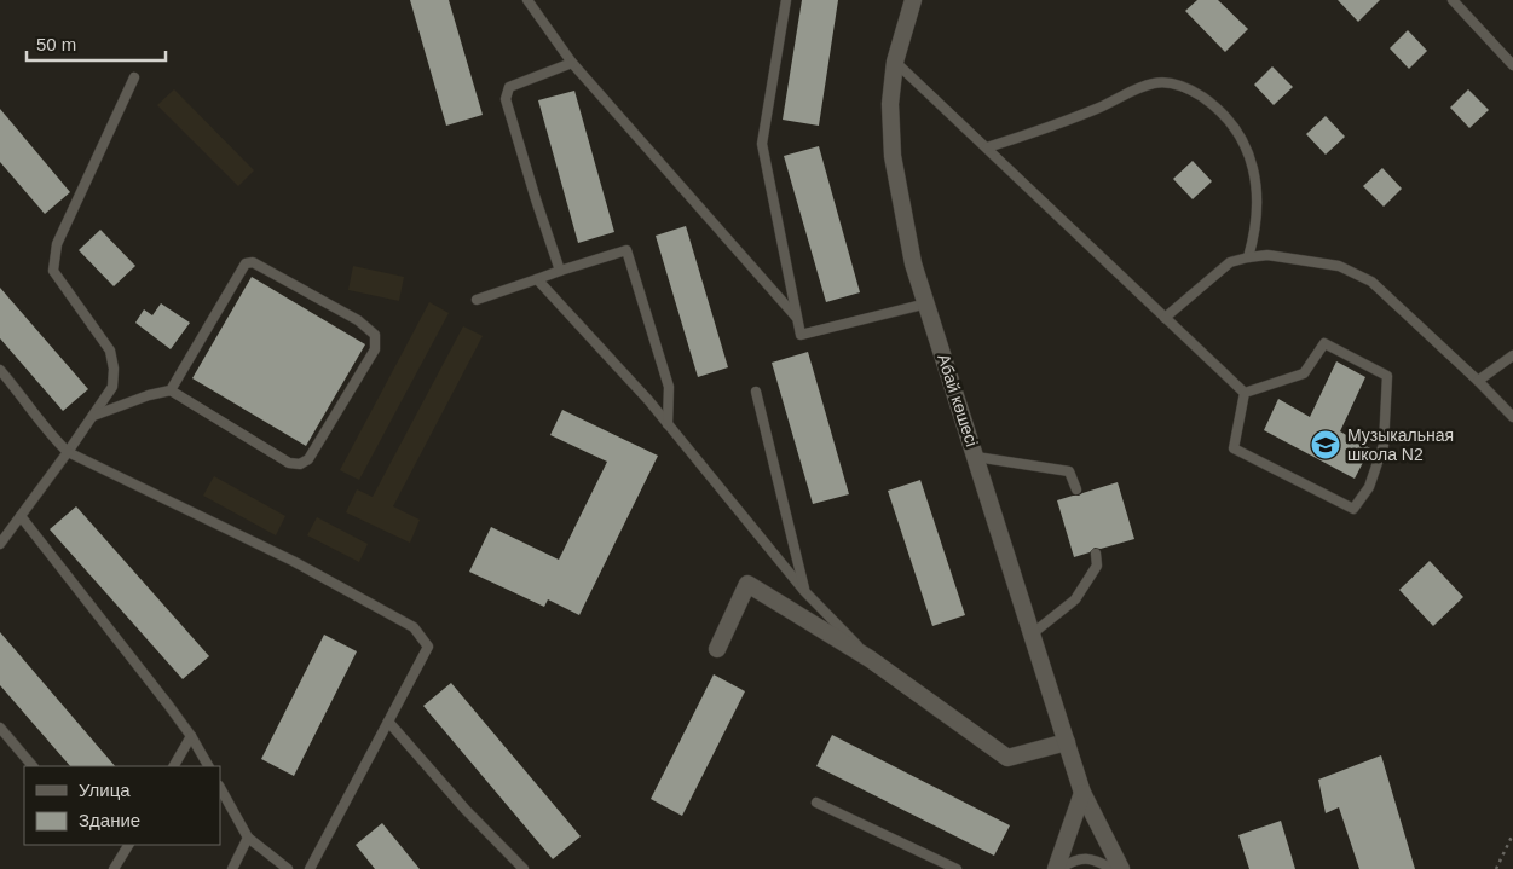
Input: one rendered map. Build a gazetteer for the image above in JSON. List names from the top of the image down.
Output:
{
  "streets": {
    "street": ["Абай көшесі"]
  },
  "places": {
    "school or university": ["Музыкальная школа N2"]
  },
  "legend": ["Улица", "Здание"],
  "scale_bar": "50 m"
}
